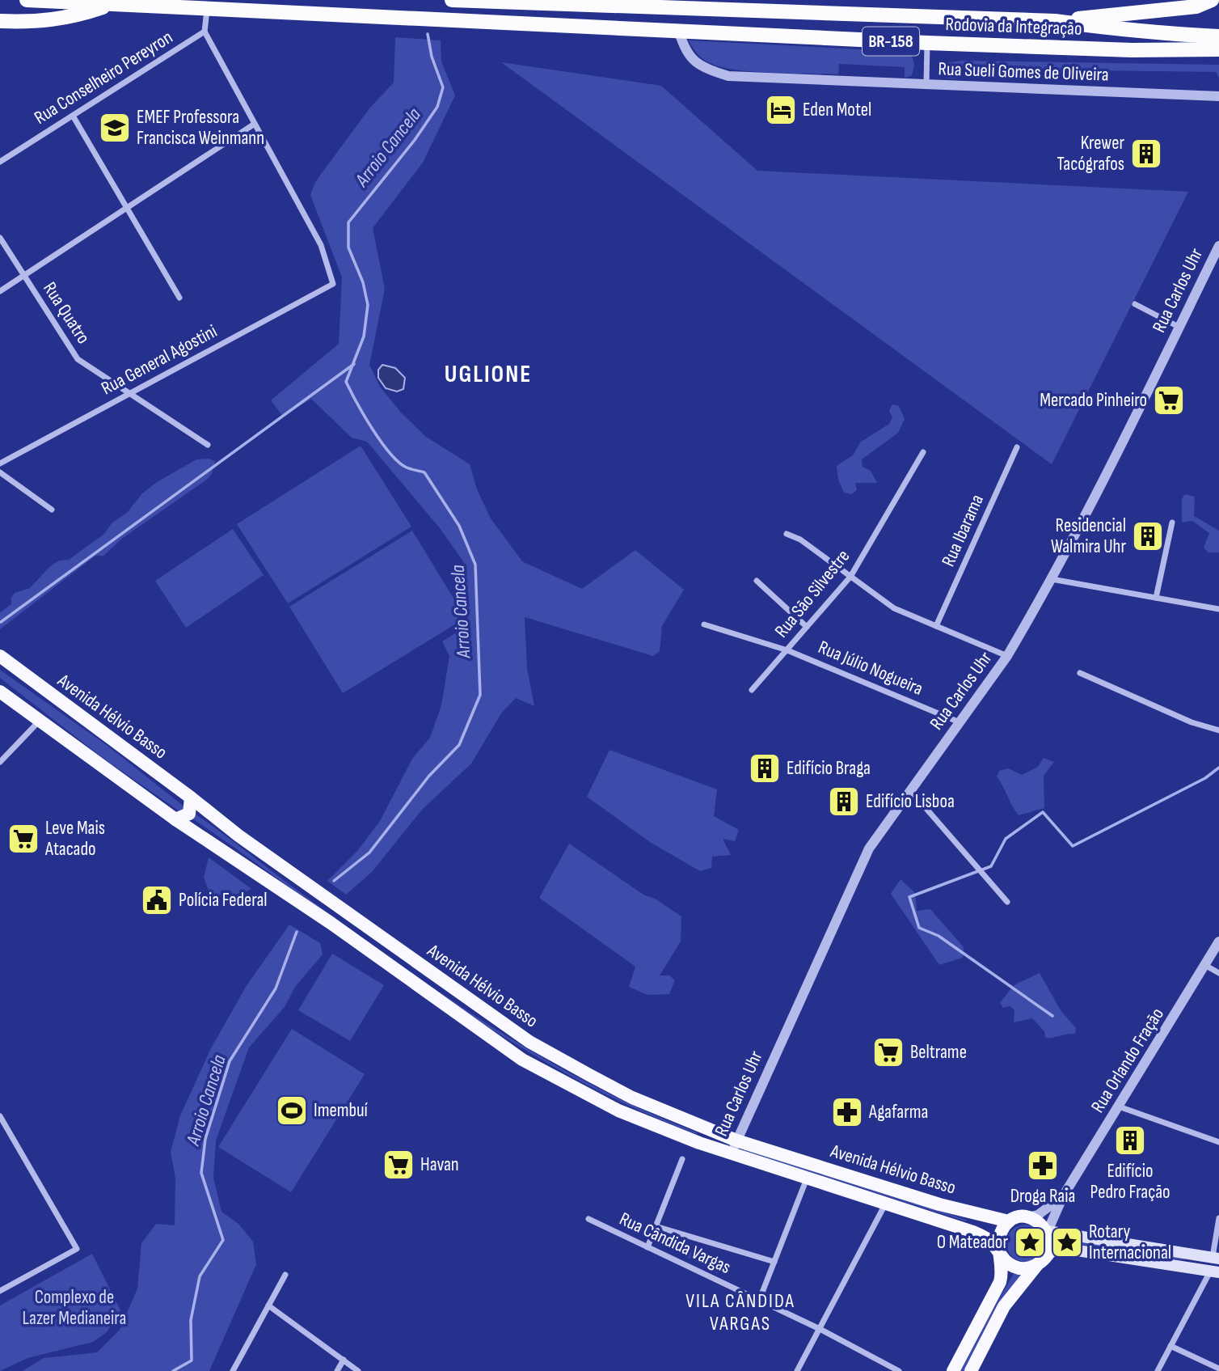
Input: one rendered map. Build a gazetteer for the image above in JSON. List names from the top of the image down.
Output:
{
  "streets": {
    "highway": ["Rodovia da Integração", "BR-158"],
    "main road": ["Avenida Hélvio Basso"],
    "street": [
      "Rua Sueli Gomes de Oliveira",
      "Rua Conselheiro Pereyron",
      "Rua Carlos Uhr",
      "Rua Quatro",
      "Rua General Agostini",
      "Rua Ibarama",
      "Rua São Silvestre",
      "Rua Júlio Nogueira",
      "Rua Orlando Fração",
      "Rua Cândida Vargas"
    ]
  },
  "crossings": [
    ["Rodovia da Integração", "BR-158"],
    ["Rodovia da Integração", "Rua Sueli Gomes de Oliveira"],
    ["Rua Carlos Uhr", "Rua Júlio Nogueira"],
    ["Rua Carlos Uhr", "Avenida Hélvio Basso"],
    ["Rua Quatro", "Rua General Agostini"],
    ["Rua São Silvestre", "Rua Júlio Nogueira"],
    ["Avenida Hélvio Basso", "Rua Orlando Fração"]
  ],
  "districts": ["UGLIONE", "VILA CÂNDIDA VARGAS"],
  "water": ["Arroio Cancela"],
  "parks": ["Complexo de Lazer Medianeira"],
  "places": {
    "hotel": ["Eden Motel"],
    "school or university": ["EMEF Professora Francisca Weinmann"],
    "building": [
      "Krewer Tacógrafos",
      "Residencial Walmira Uhr",
      "Edifício Braga",
      "Edifício Lisboa",
      "Edifício Pedro Fração"
    ],
    "supermarket": [
      "Mercado Pinheiro",
      "Leve Mais Atacado",
      "Beltrame",
      "Havan"
    ],
    "public building": ["Polícia Federal"],
    "sports": ["Imembuí"],
    "pharmacy": ["Agafarma", "Droga Raia"],
    "place": ["O Mateador", "Rotary Internacional"]
  }
}
